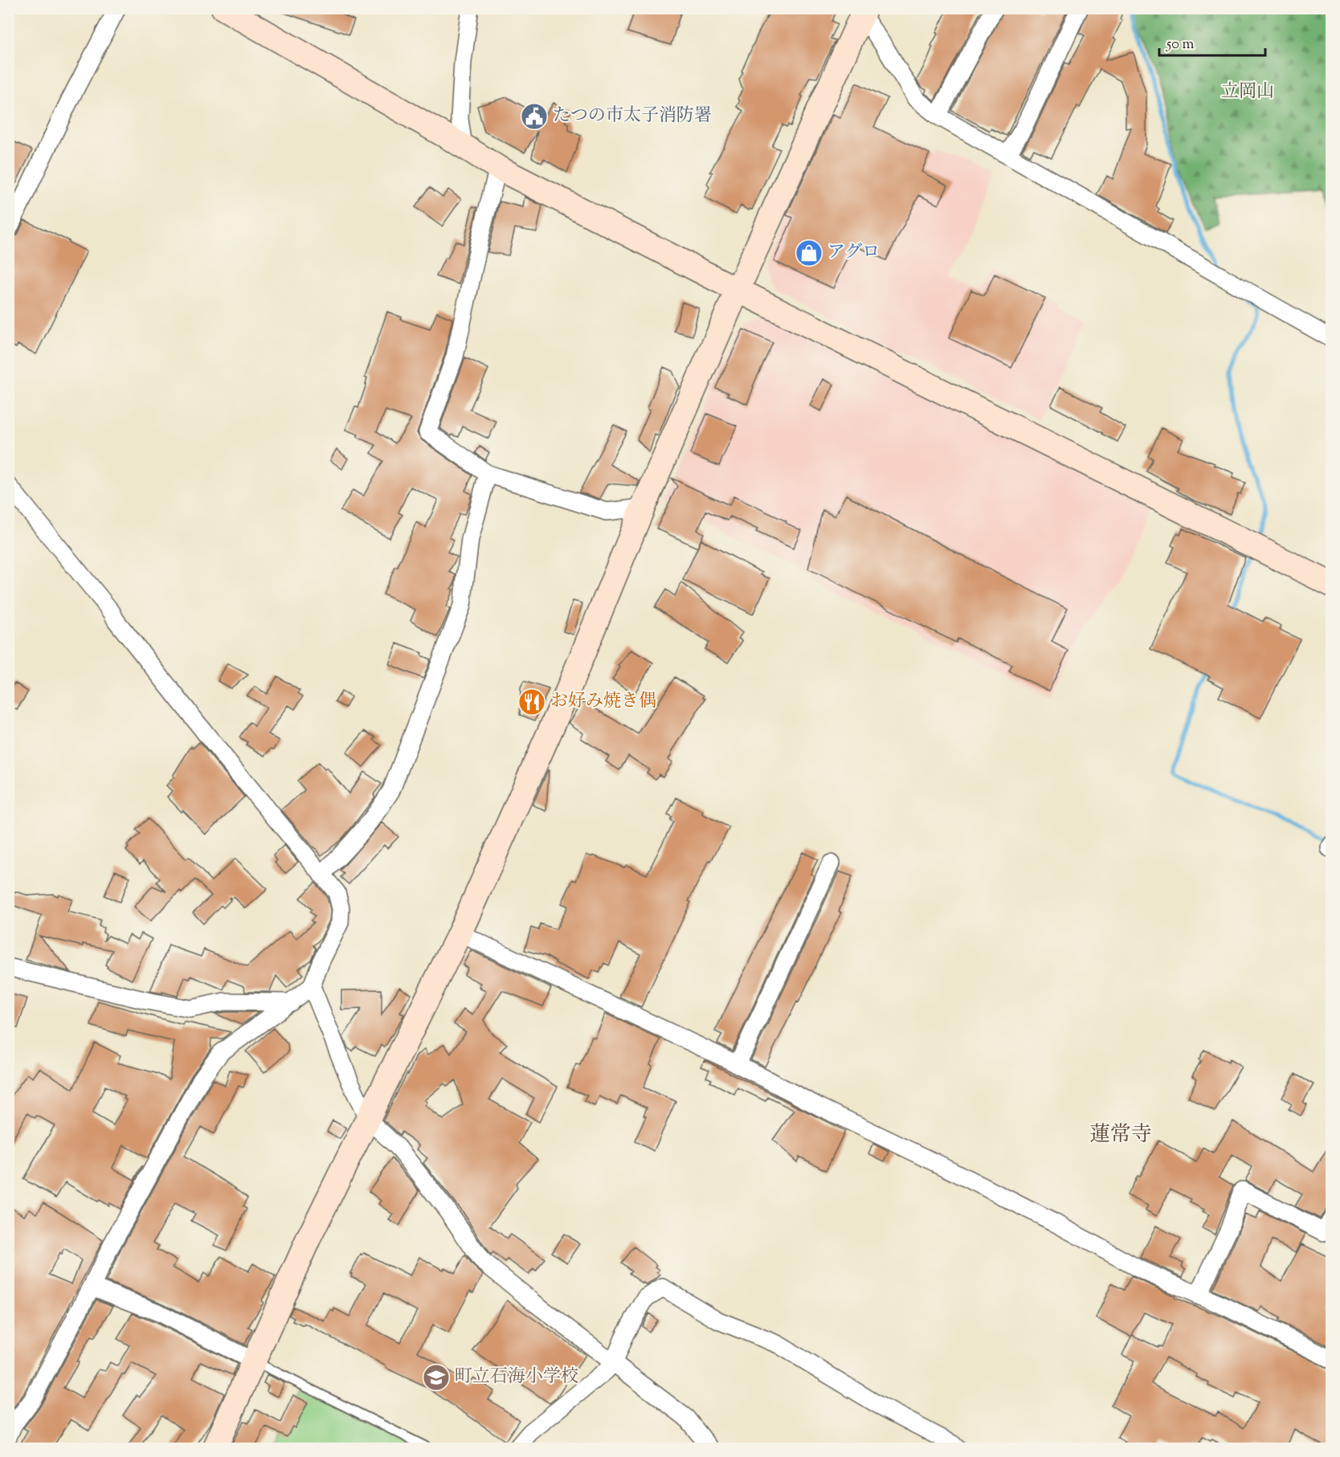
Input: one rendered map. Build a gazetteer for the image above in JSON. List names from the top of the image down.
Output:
{
  "districts": ["蓮常寺"],
  "parks": ["立岡山"],
  "places": {
    "public building": ["たつの市太子消防署"],
    "shop": ["アグロ"],
    "restaurant": ["お好み焼き偶"],
    "school or university": ["町立石海小学校"]
  },
  "scale_bar": "50 m"
}
